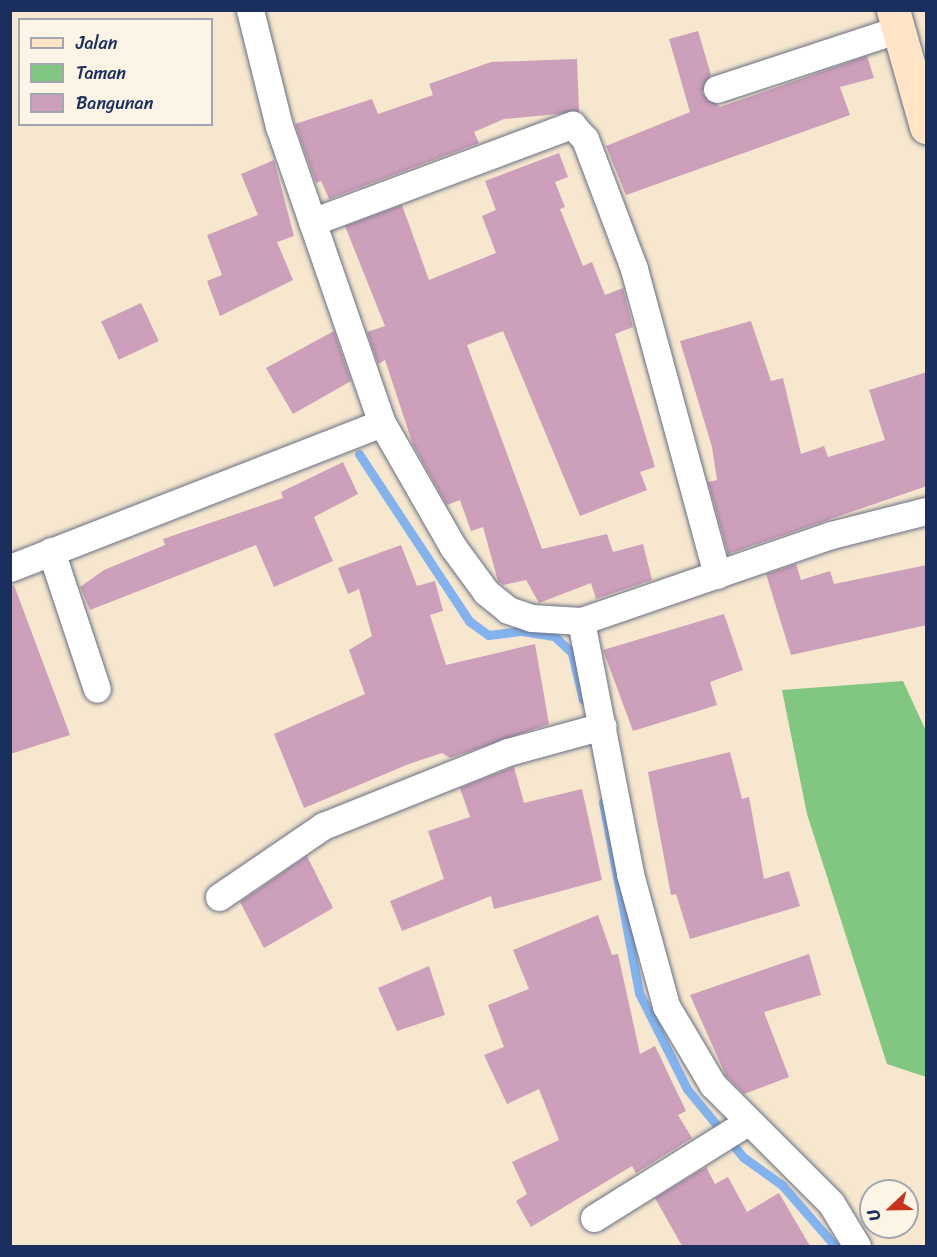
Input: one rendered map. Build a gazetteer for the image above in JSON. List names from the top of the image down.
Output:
{
  "legend": ["Jalan", "Taman", "Bangunan"],
  "north": "left"
}
